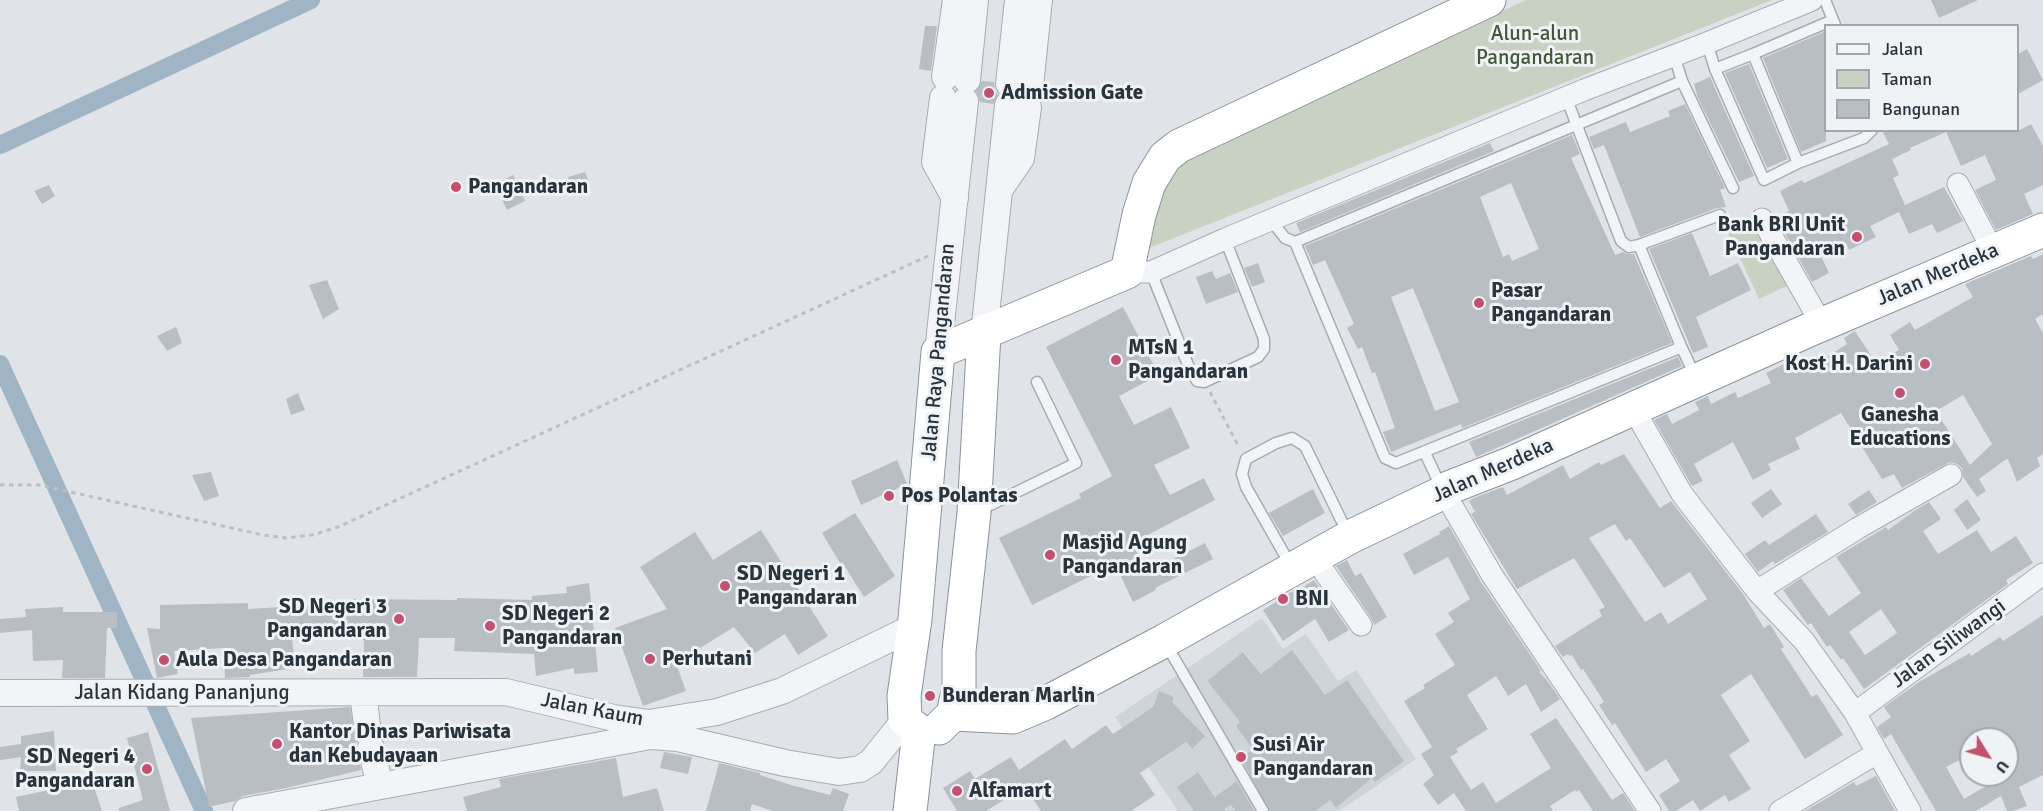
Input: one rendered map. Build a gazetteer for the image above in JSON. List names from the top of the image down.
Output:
{
  "streets": {
    "highway": ["Jalan Merdeka", "Jalan Raya Pangandaran"],
    "street": ["Jalan Siliwangi", "Jalan Kidang Pananjung", "Jalan Kaum"]
  },
  "crossings": [
    ["Jalan Merdeka", "Jalan Raya Pangandaran"],
    ["Jalan Raya Pangandaran", "Jalan Kaum"],
    ["Jalan Kidang Pananjung", "Jalan Kaum"]
  ],
  "parks": ["Alun-alun Pangandaran"],
  "places": [
    "Admission Gate",
    "Pangandaran",
    "Bank BRI Unit Pangandaran",
    "Pasar Pangandaran",
    "MTsN 1 Pangandaran",
    "Kost H. Darini",
    "Ganesha Educations",
    "Pos Polantas",
    "Masjid Agung Pangandaran",
    "SD Negeri 1 Pangandaran",
    "BNI",
    "SD Negeri 3 Pangandaran",
    "SD Negeri 2 Pangandaran",
    "Perhutani",
    "Aula Desa Pangandaran",
    "Bunderan Marlin",
    "Kantor Dinas Pariwisata dan Kebudayaan",
    "Susi Air Pangandaran",
    "SD Negeri 4 Pangandaran",
    "Alfamart"
  ],
  "legend": ["Jalan", "Taman", "Bangunan"],
  "north": "bottom right"
}
